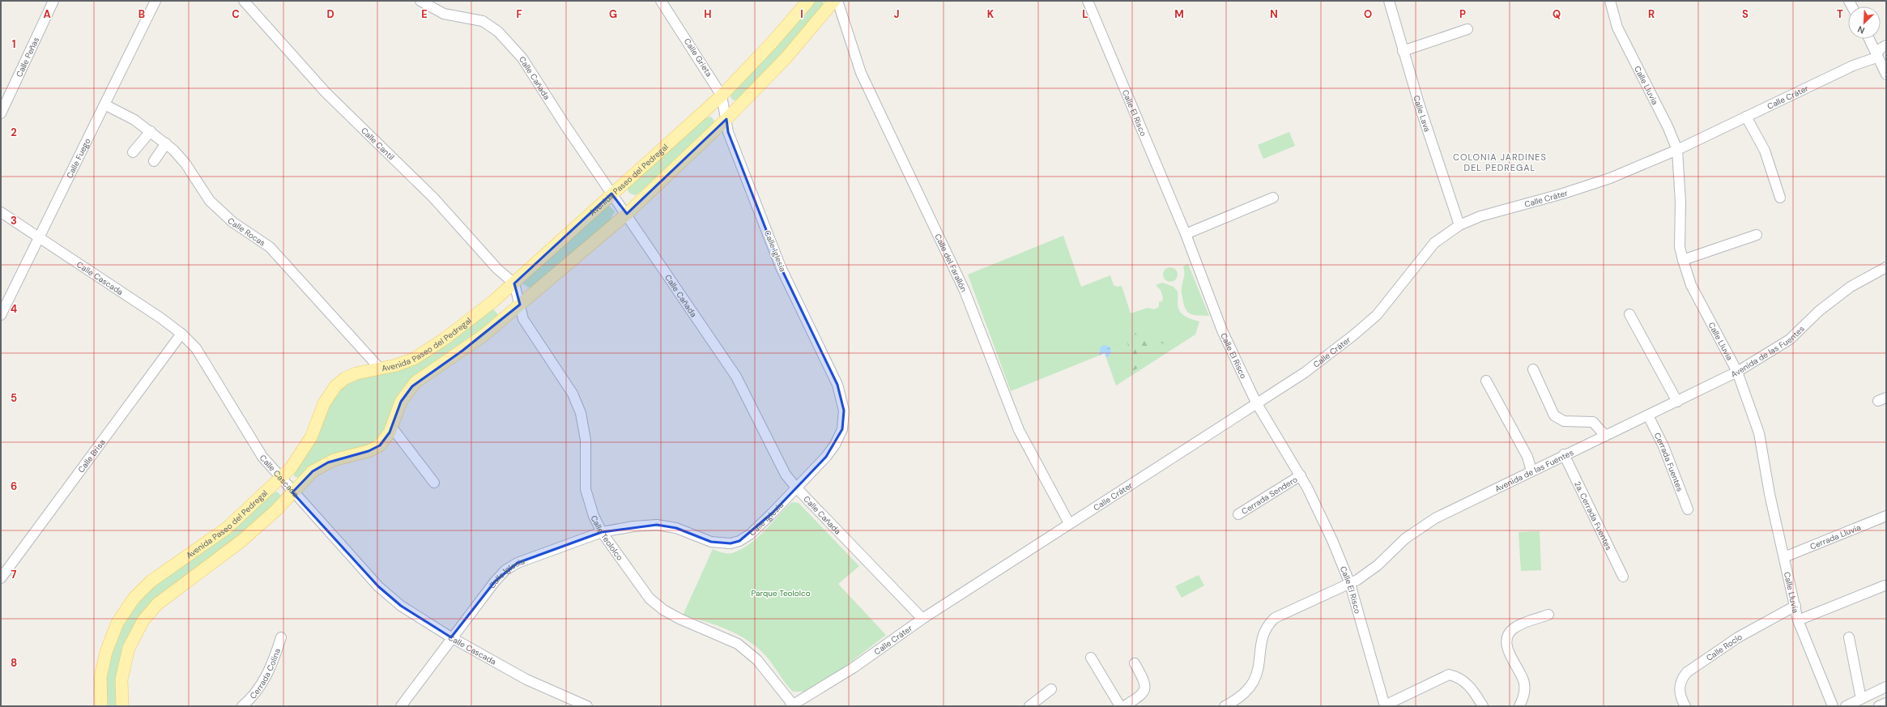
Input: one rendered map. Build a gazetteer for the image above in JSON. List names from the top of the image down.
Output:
{
  "streets": {
    "main road": ["Avenida Paseo del Pedregal"],
    "street": [
      "Calle Peñas",
      "Calle Grieta",
      "Calle Cañada",
      "Calle Lluvia",
      "Calle Cráter",
      "Calle El Risco",
      "Calle Lava",
      "Calle Cantil",
      "Calle Fuego",
      "Calle Rocas",
      "Calle Iglesia",
      "Calle del Farallón",
      "Calle Cascada",
      "Avenida de las Fuentes",
      "Calle Brisa",
      "Cerrada Fuentes",
      "Cerrada Sendero",
      "2a. Cerrada Fuentes",
      "Cerrada Lluvia",
      "Calle Teololco",
      "Calle Rocío",
      "Cerrada Colina"
    ]
  },
  "crossings": [
    ["Calle Grieta", "Avenida Paseo del Pedregal"],
    ["Calle Grieta", "Calle Iglesia"],
    ["Calle Cañada", "Calle Cráter"],
    ["Calle Cañada", "Avenida Paseo del Pedregal"],
    ["Calle Cañada", "Calle Iglesia"],
    ["Calle Lluvia", "Calle Cráter"],
    ["Calle Lluvia", "Avenida de las Fuentes"],
    ["Calle Lluvia", "Cerrada Lluvia"],
    ["Calle Lluvia", "Calle Rocío"],
    ["Calle Cráter", "Calle El Risco"],
    ["Calle Cráter", "Calle Lava"],
    ["Calle Cráter", "Calle del Farallón"],
    ["Calle Cráter", "Calle Teololco"],
    ["Calle El Risco", "Avenida de las Fuentes"],
    ["Calle El Risco", "Cerrada Sendero"],
    ["Calle Cantil", "Avenida Paseo del Pedregal"],
    ["Calle Cantil", "Calle Teololco"],
    ["Calle Fuego", "Calle Rocas"],
    ["Calle Fuego", "Calle Cascada"],
    ["Avenida Paseo del Pedregal", "Calle Rocas"],
    ["Avenida Paseo del Pedregal", "Calle Cascada"],
    ["Avenida Paseo del Pedregal", "Calle Teololco"],
    ["Calle Iglesia", "Calle Cascada"],
    ["Calle Iglesia", "Calle Teololco"],
    ["Calle Cascada", "Calle Brisa"],
    ["Avenida de las Fuentes", "Cerrada Fuentes"],
    ["Avenida de las Fuentes", "2a. Cerrada Fuentes"]
  ],
  "districts": ["COLONIA JARDINES DEL PEDREGAL"],
  "parks": ["Parque Teololco"],
  "north": "bottom left",
  "grid": {
    "columns": [
      "A",
      "B",
      "C",
      "D",
      "E",
      "F",
      "G",
      "H",
      "I",
      "J",
      "K",
      "L",
      "M",
      "N",
      "O",
      "P",
      "Q",
      "R",
      "S",
      "T"
    ],
    "rows": [
      "1",
      "2",
      "3",
      "4",
      "5",
      "6",
      "7",
      "8"
    ]
  }
}
